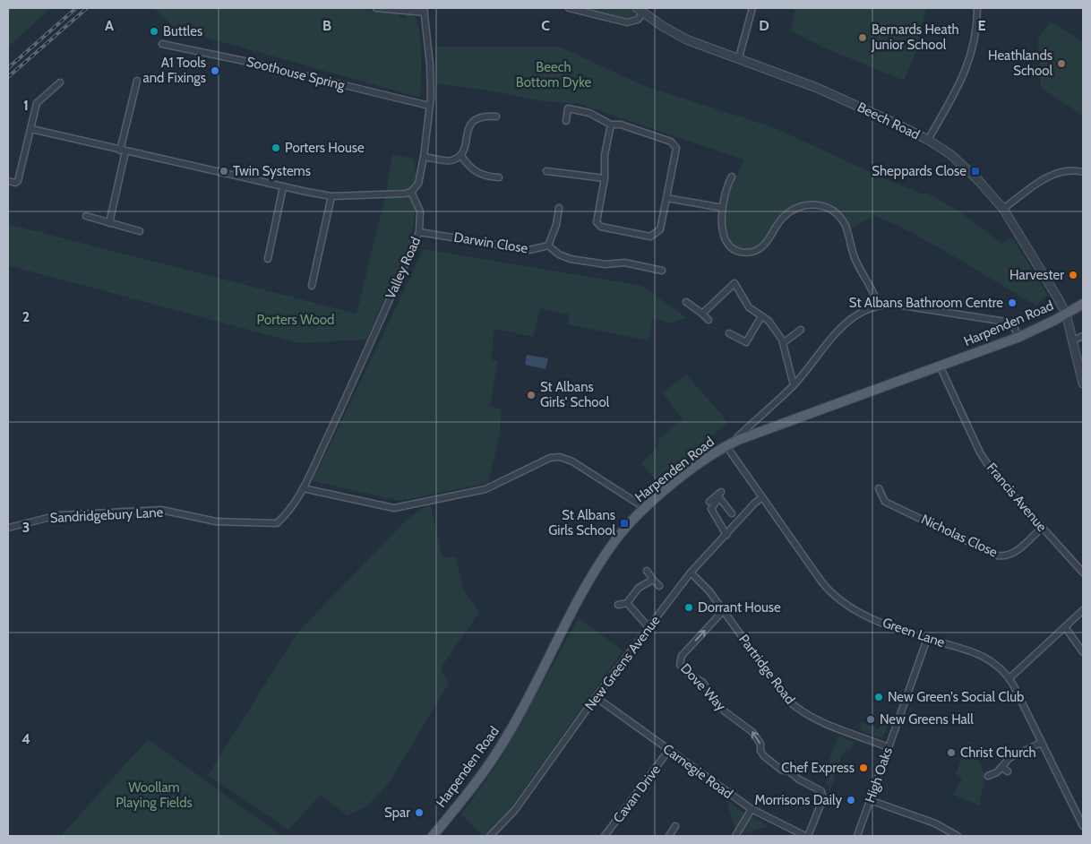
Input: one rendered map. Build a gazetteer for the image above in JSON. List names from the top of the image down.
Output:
{
  "streets": {
    "main road": ["Harpenden Road"],
    "street": [
      "Soothouse Spring",
      "Beech Road",
      "Darwin Close",
      "Valley Road",
      "Francis Avenue",
      "Sandridgebury Lane",
      "Nicholas Close",
      "Green Lane",
      "New Greens Avenue",
      "Partridge Road",
      "Dove Way",
      "Carnegie Road",
      "High Oaks",
      "Cavan Drive"
    ]
  },
  "crossings": [
    ["Beech Road", "Harpenden Road"],
    ["Darwin Close", "Valley Road"],
    ["Valley Road", "Sandridgebury Lane"],
    ["Harpenden Road", "Francis Avenue"],
    ["Harpenden Road", "Green Lane"],
    ["Francis Avenue", "Nicholas Close"],
    ["Green Lane", "New Greens Avenue"],
    ["Green Lane", "High Oaks"],
    ["New Greens Avenue", "Partridge Road"],
    ["New Greens Avenue", "Carnegie Road"],
    ["Partridge Road", "Dove Way"],
    ["Partridge Road", "High Oaks"],
    ["Dove Way", "Carnegie Road"],
    ["Carnegie Road", "Cavan Drive"]
  ],
  "parks": ["Beech Bottom Dyke", "Porters Wood", "Woollam Playing Fields"],
  "places": {
    "other": [
      "Buttles",
      "Bernards Heath Junior School",
      "Heathlands School",
      "A1 Tools and Fixings",
      "Porters House",
      "Twin Systems",
      "Harvester",
      "St Albans Bathroom Centre",
      "St Albans Girls' School",
      "Dorrant House",
      "New Green's Social Club",
      "New Greens Hall",
      "Christ Church",
      "Chef Express",
      "Morrisons Daily",
      "Spar"
    ],
    "transit": ["Sheppards Close", "St Albans Girls School"]
  },
  "grid": {
    "columns": [
      "A",
      "B",
      "C",
      "D",
      "E"
    ],
    "rows": [
      "1",
      "2",
      "3",
      "4"
    ]
  }
}
